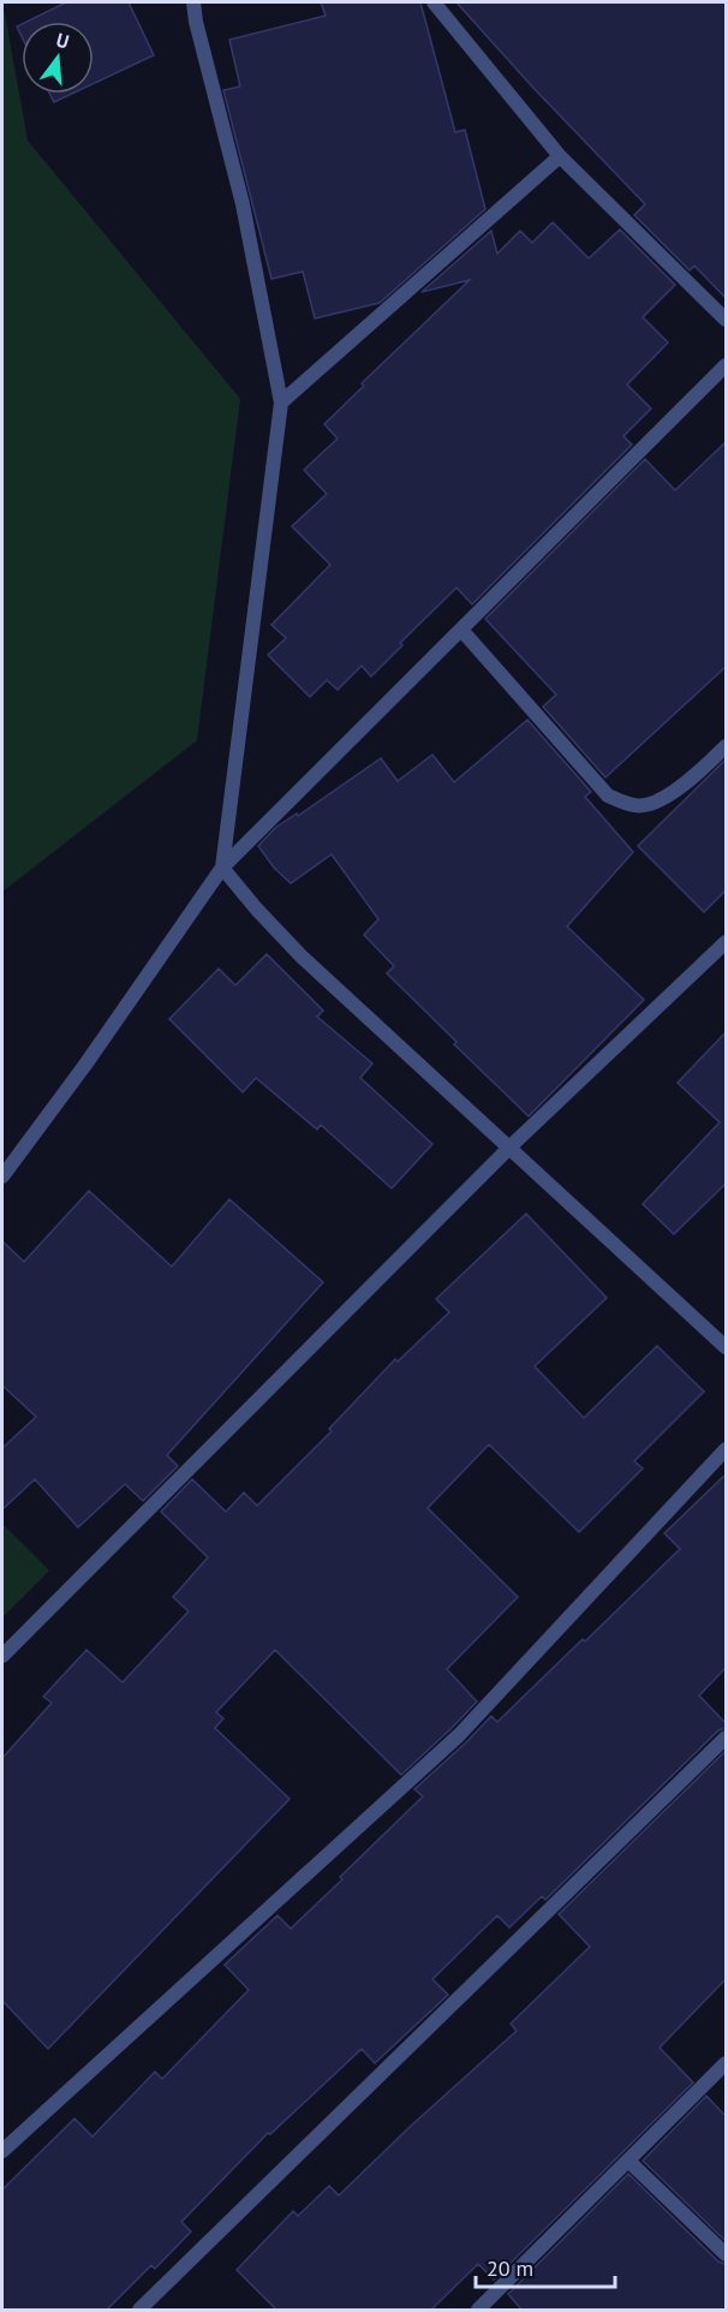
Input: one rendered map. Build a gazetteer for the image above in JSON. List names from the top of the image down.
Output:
{
  "scale_bar": "20 m",
  "north": "top"
}
